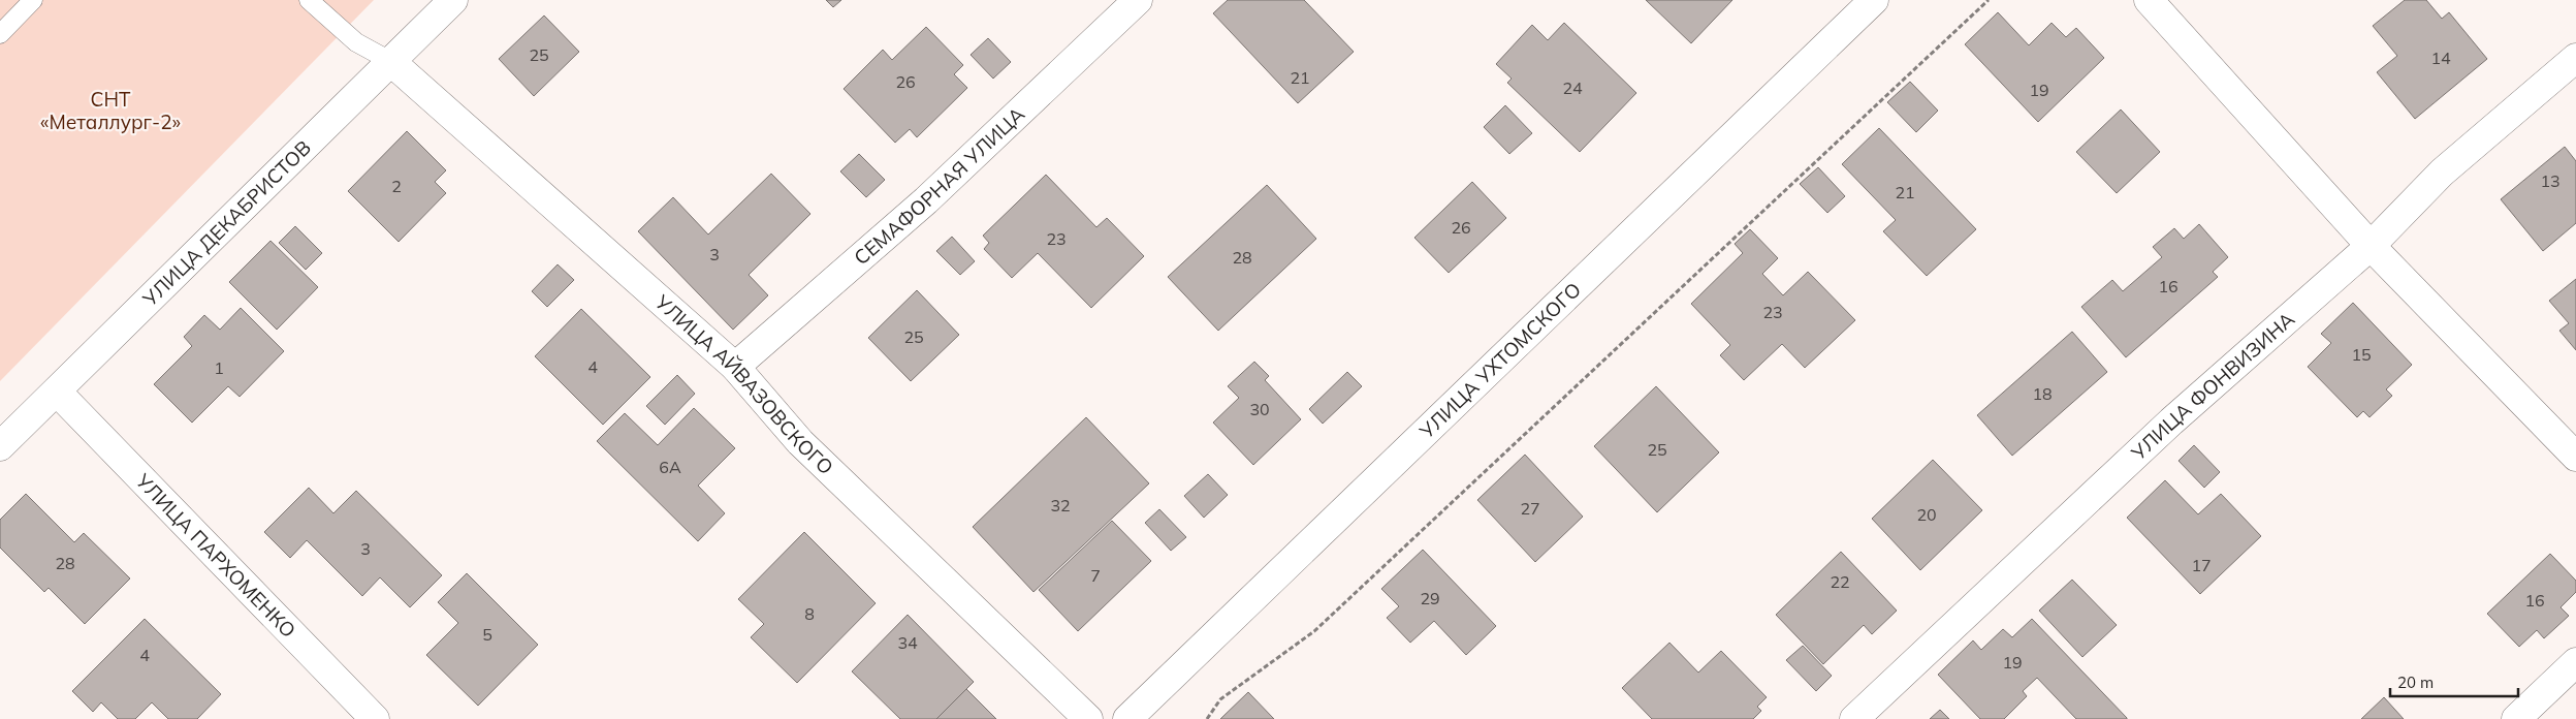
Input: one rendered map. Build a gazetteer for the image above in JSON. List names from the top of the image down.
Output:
{
  "streets": {
    "street": [
      "СЕМАФОРНАЯ УЛИЦА",
      "УЛИЦА ДЕКАБРИСТОВ",
      "УЛИЦА УХТОМСКОГО",
      "УЛИЦА АЙВАЗОВСКОГО",
      "УЛИЦА ФОНВИЗИНА",
      "УЛИЦА ПАРХОМЕНКО"
    ]
  },
  "crossings": [
    ["СЕМАФОРНАЯ УЛИЦА", "УЛИЦА АЙВАЗОВСКОГО"],
    ["УЛИЦА ДЕКАБРИСТОВ", "УЛИЦА АЙВАЗОВСКОГО"],
    ["УЛИЦА ДЕКАБРИСТОВ", "УЛИЦА ПАРХОМЕНКО"]
  ],
  "parks": ["СНТ «Металлург-2»"],
  "house_numbers": [
    "25",
    "14",
    "21",
    "26",
    "24",
    "19",
    "13",
    "2",
    "21",
    "26",
    "23",
    "3",
    "28",
    "16",
    "23",
    "25",
    "15",
    "4",
    "1",
    "18",
    "30",
    "25",
    "6А",
    "32",
    "27",
    "20",
    "3",
    "28",
    "17",
    "7",
    "22",
    "29",
    "16",
    "8",
    "5",
    "34",
    "4",
    "19"
  ],
  "scale_bar": "20 m"
}
